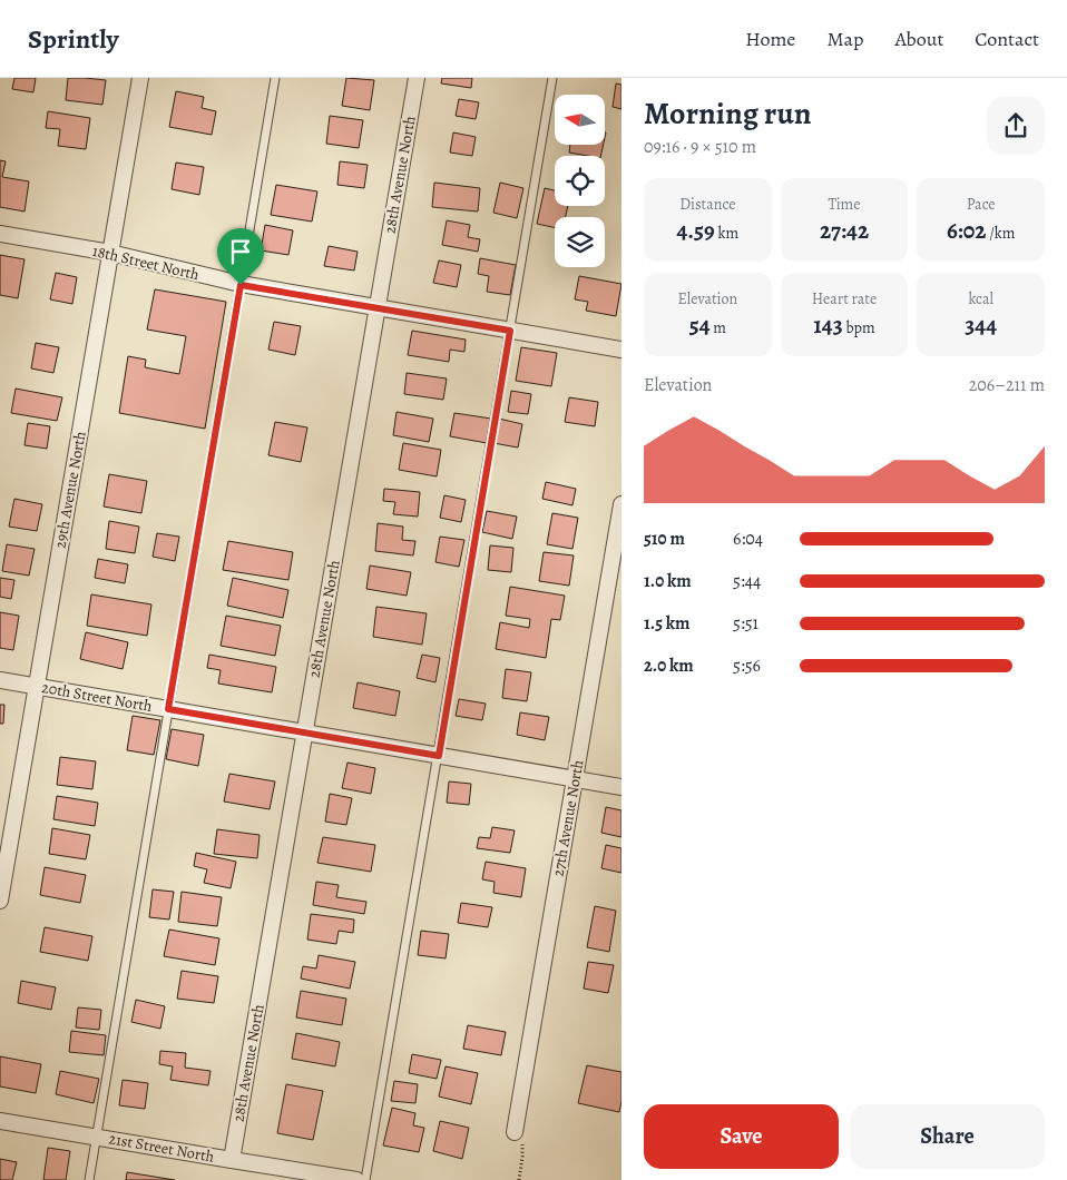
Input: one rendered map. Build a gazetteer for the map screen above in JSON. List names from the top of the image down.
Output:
{
  "streets": {
    "street": [
      "28th Avenue North",
      "18th Street North",
      "29th Avenue North",
      "20th Street North",
      "27th Avenue North",
      "21st Street North"
    ]
  },
  "crossings": [
    ["28th Avenue North", "18th Street North"],
    ["28th Avenue North", "20th Street North"],
    ["28th Avenue North", "21st Street North"],
    ["18th Street North", "29th Avenue North"],
    ["29th Avenue North", "20th Street North"],
    ["20th Street North", "27th Avenue North"]
  ],
  "north": "left",
  "page": {
    "header": "Sprintly",
    "nav": [
      "Home",
      "Map",
      "About",
      "Contact"
    ],
    "heading": ["Morning run", "09:16 · 9 × 510 m"],
    "stats": [
      ["Distance", "4.59 km"],
      ["Time", "27:42"],
      ["Pace", "6:02 /km"],
      ["Elevation", "54 m"],
      ["Heart rate", "143 bpm"],
      ["kcal", "344"]
    ],
    "chart": ["Elevation", "206–211 m"],
    "list": [
      {
        "name": "510 m",
        "note": "6:04"
      },
      {
        "name": "1.0 km",
        "note": "5:44"
      },
      {
        "name": "1.5 km",
        "note": "5:51"
      },
      {
        "name": "2.0 km",
        "note": "5:56"
      }
    ],
    "buttons": ["Save", "Share"]
  }
}
